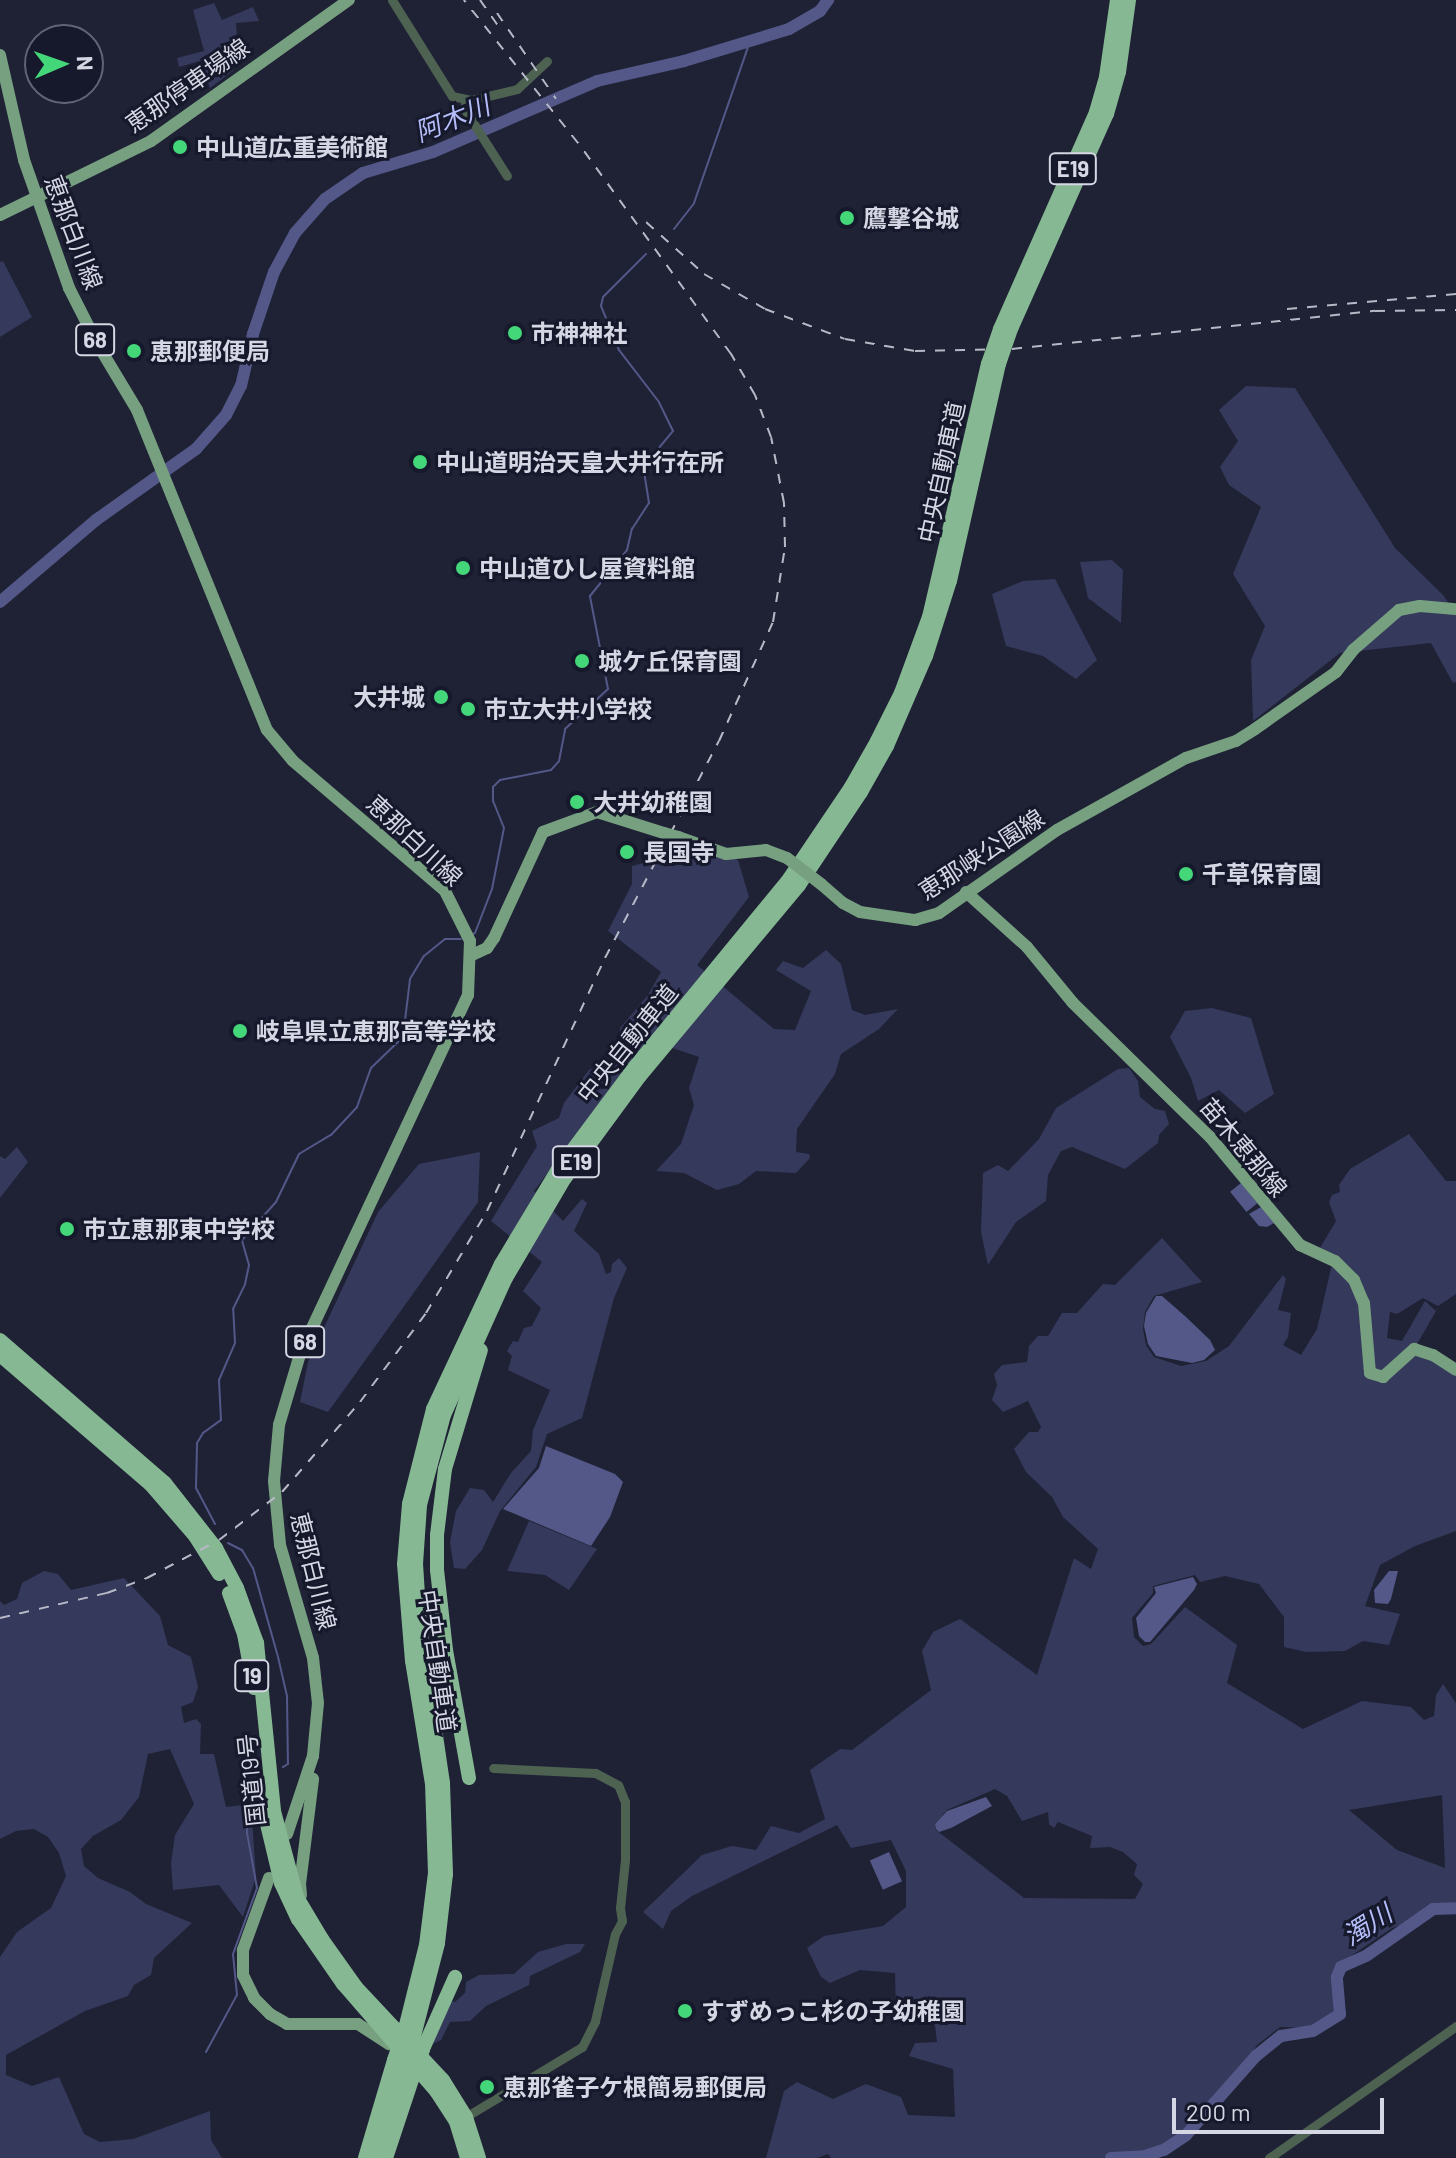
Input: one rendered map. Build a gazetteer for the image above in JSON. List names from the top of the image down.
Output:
{
  "streets": {
    "highway": [
      "E19",
      "中央自動車道",
      "19",
      "国道19号"
    ],
    "main road": [
      "恵那停車場線",
      "恵那白川線",
      "68",
      "恵那峡公園線",
      "苗木恵那線"
    ]
  },
  "crossings": [
    ["恵那停車場線", "恵那白川線"],
    ["恵那白川線", "68"],
    ["恵那白川線", "恵那峡公園線"],
    ["68", "国道19号"],
    ["中央自動車道", "国道19号"],
    ["恵那峡公園線", "苗木恵那線"]
  ],
  "water": ["阿木川", "濁川"],
  "places": [
    "中山道広重美術館",
    "鷹撃谷城",
    "市神神社",
    "恵那郵便局",
    "中山道明治天皇大井行在所",
    "中山道ひし屋資料館",
    "城ケ丘保育園",
    "大井城",
    "市立大井小学校",
    "大井幼稚園",
    "長国寺",
    "千草保育園",
    "岐阜県立恵那高等学校",
    "市立恵那東中学校",
    "すずめっこ杉の子幼稚園",
    "恵那雀子ケ根簡易郵便局"
  ],
  "scale_bar": "200 m",
  "north": "right"
}
